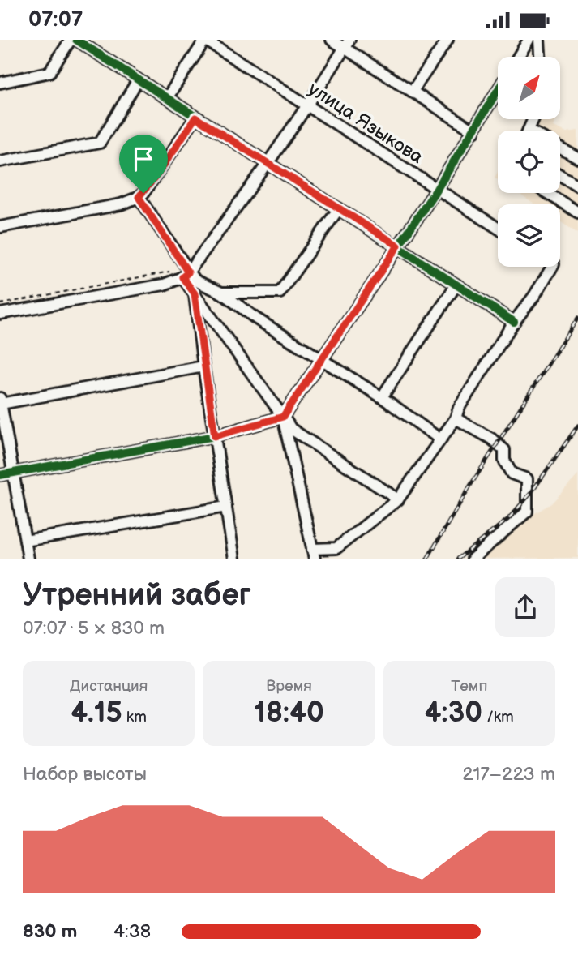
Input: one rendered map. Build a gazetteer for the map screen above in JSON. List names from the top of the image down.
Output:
{
  "streets": {
    "street": ["улица Языкова"]
  },
  "north": "top right",
  "page": {
    "status": "07:07",
    "heading": ["Утренний забег", "07:07 · 5 × 830 m"],
    "stats": [
      ["Дистанция", "4.15 km"],
      ["Время", "18:40"],
      ["Темп", "4:30 /km"]
    ],
    "chart": ["Набор высоты", "217–223 m"],
    "list": [
      {
        "name": "830 m",
        "note": "4:38"
      }
    ]
  }
}
